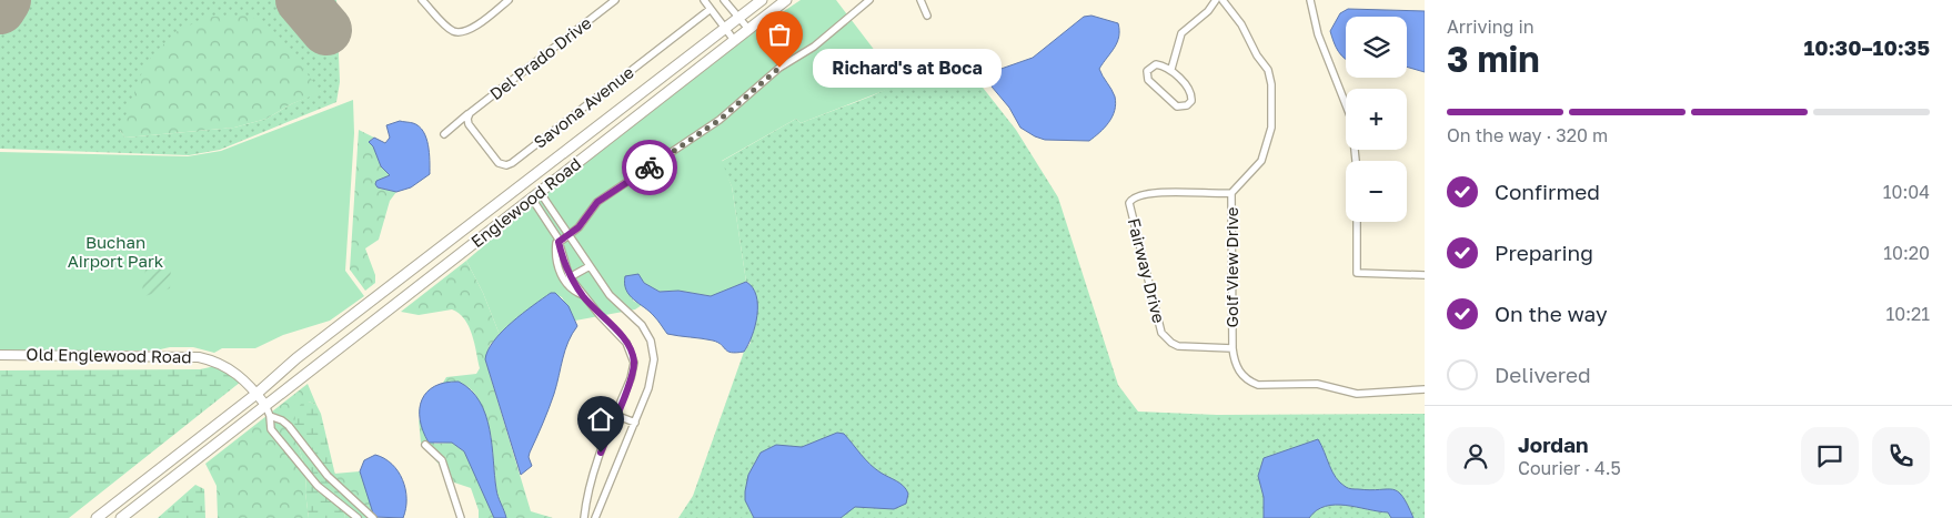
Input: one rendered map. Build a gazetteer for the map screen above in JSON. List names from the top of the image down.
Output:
{
  "streets": {
    "main road": ["Englewood Road"],
    "street": [
      "Del Prado Drive",
      "Savona Avenue",
      "Golf View Drive",
      "Fairway Drive",
      "Old Englewood Road"
    ]
  },
  "crossings": [
    ["Del Prado Drive", "Savona Avenue"],
    ["Englewood Road", "Old Englewood Road"],
    ["Golf View Drive", "Fairway Drive"]
  ],
  "parks": ["Buchan Airport Park"],
  "places": ["Richard's at Boca"],
  "page": {
    "heading": ["3 min", "Arriving in", "10:30–10:35"],
    "panel": ["Jordan", "Courier · 4.5"],
    "map_buttons": ["+", "−"],
    "bubble": "Richard's at Boca",
    "bar": "On the way · 320 m",
    "list": [
      ["Confirmed", "10:04"],
      ["Preparing", "10:20"],
      ["On the way", "10:21"],
      "Delivered"
    ]
  }
}
